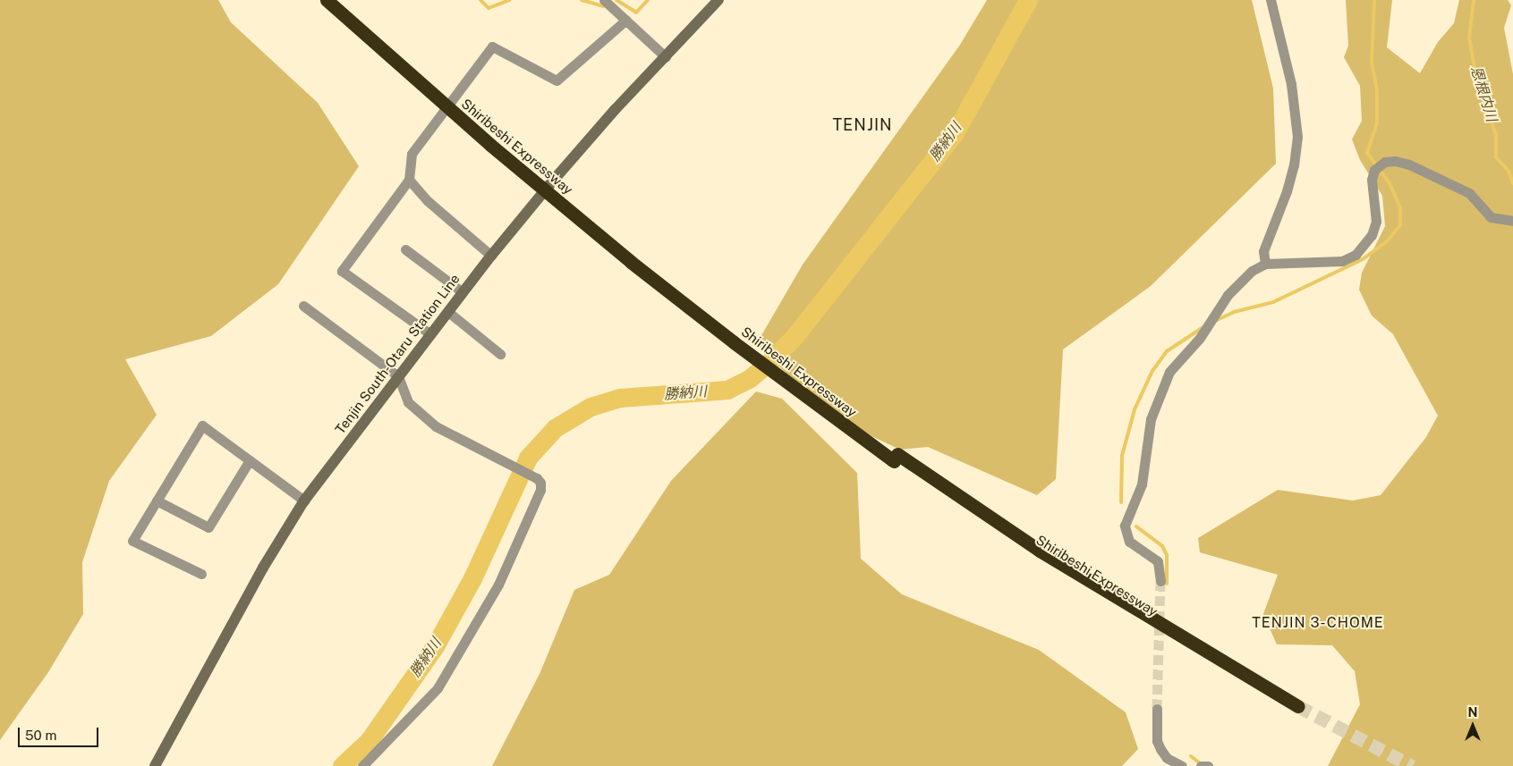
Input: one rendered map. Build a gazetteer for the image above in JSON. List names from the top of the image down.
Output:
{
  "streets": {
    "highway": ["Shiribeshi Expressway"],
    "main road": ["Tenjin South-Otaru Station Line"]
  },
  "districts": ["TENJIN", "TENJIN 3-CHOME"],
  "water": ["恩根内川", "勝納川"],
  "scale_bar": "50 m",
  "north": "top"
}
